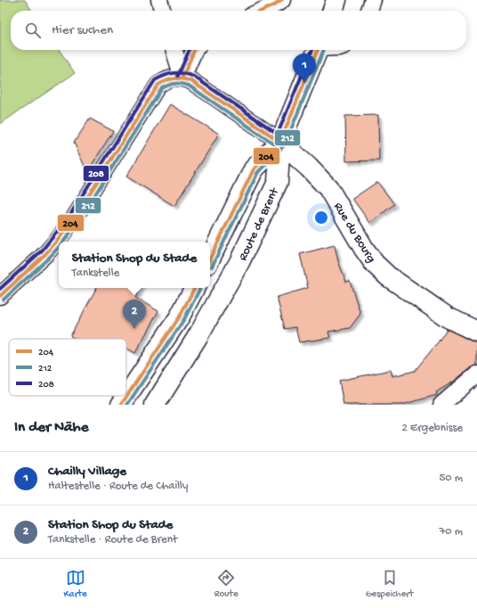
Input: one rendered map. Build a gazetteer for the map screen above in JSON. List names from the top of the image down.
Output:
{
  "streets": {
    "main road": ["Route de Brent", "Rue du Bourg"]
  },
  "crossings": [
    ["Route de Brent", "Rue du Bourg"]
  ],
  "lines": ["transit line 204", "transit line 212", "transit line 208"],
  "legend": ["204", "212", "208"],
  "page": {
    "search": "Hier suchen",
    "pins": ["1", "2"],
    "popup": ["Station Shop du Stade", "Tankstelle"],
    "heading": ["In der Nähe", "2 Ergebnisse"],
    "list": [
      {
        "mark": "1",
        "name": "Chailly Village",
        "note": "Haltestelle · Route de Chailly",
        "value": "50 m"
      },
      {
        "mark": "2",
        "name": "Station Shop du Stade",
        "note": "Tankstelle · Route de Brent",
        "value": "70 m"
      }
    ],
    "nav": ["Karte", "Route", "Gespeichert"]
  }
}
